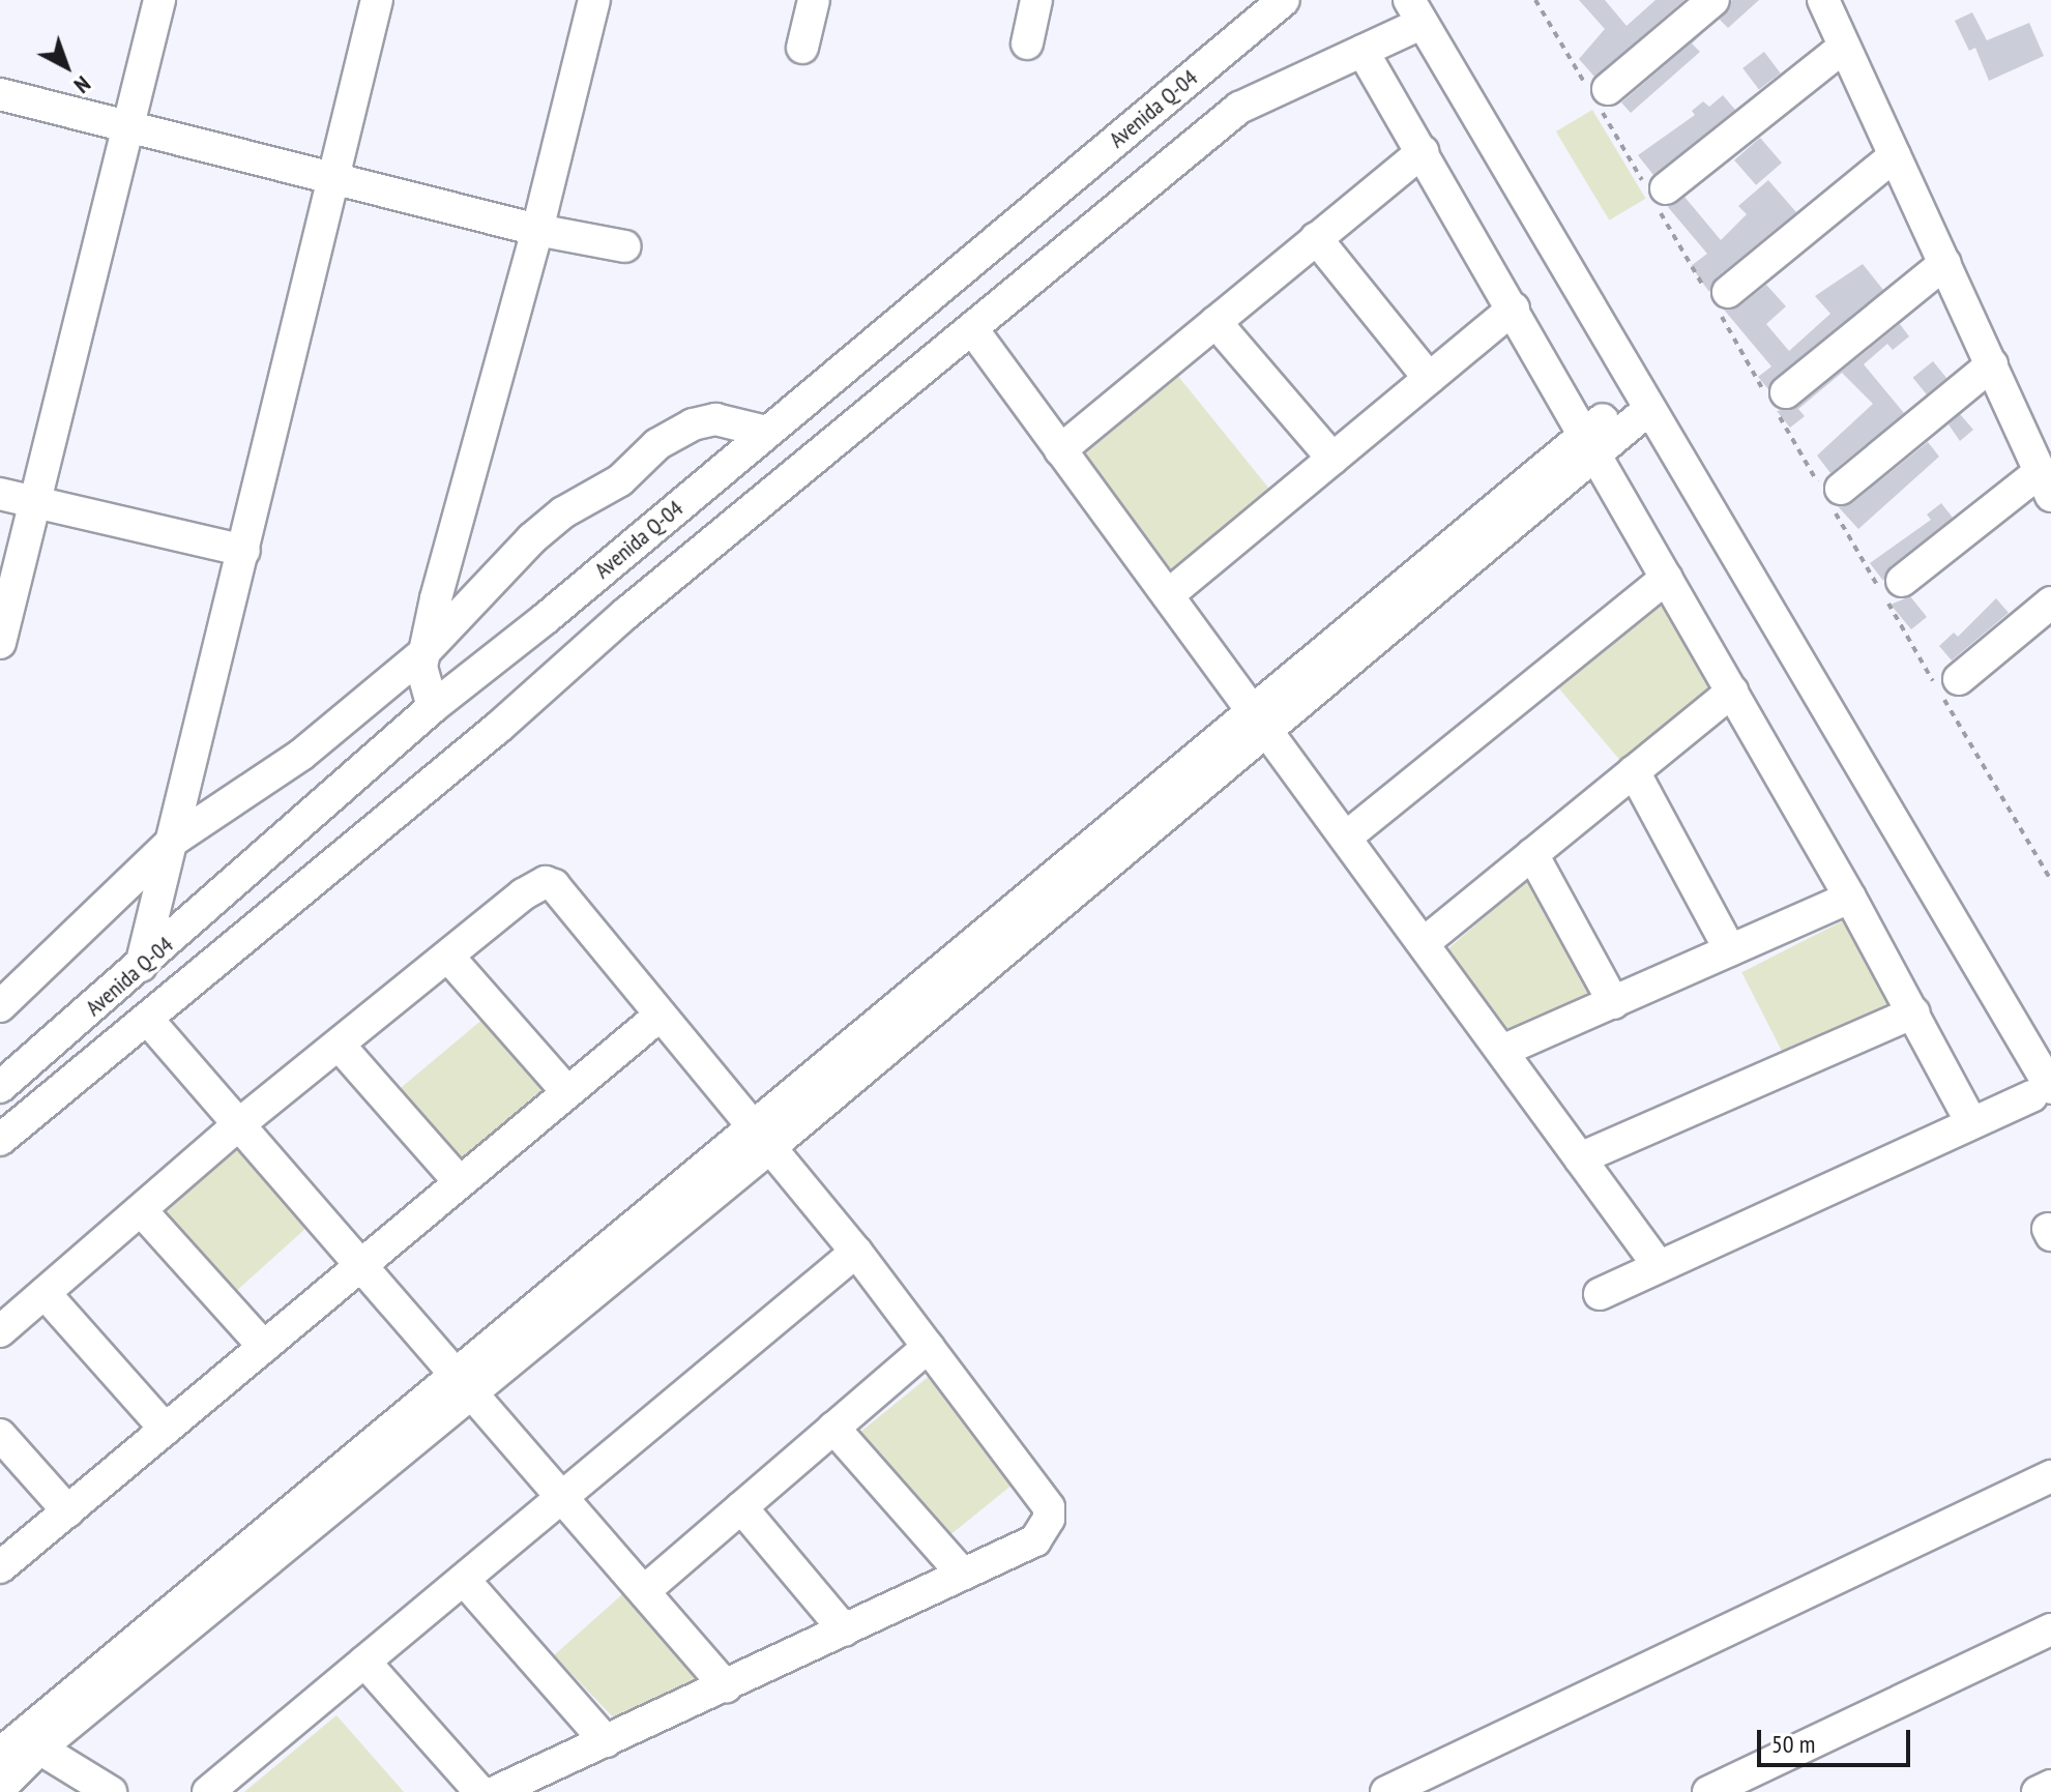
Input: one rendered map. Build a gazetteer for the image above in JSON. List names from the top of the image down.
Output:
{
  "streets": {
    "street": ["Avenida Q-04"]
  },
  "scale_bar": "50 m",
  "north": "bottom right"
}
